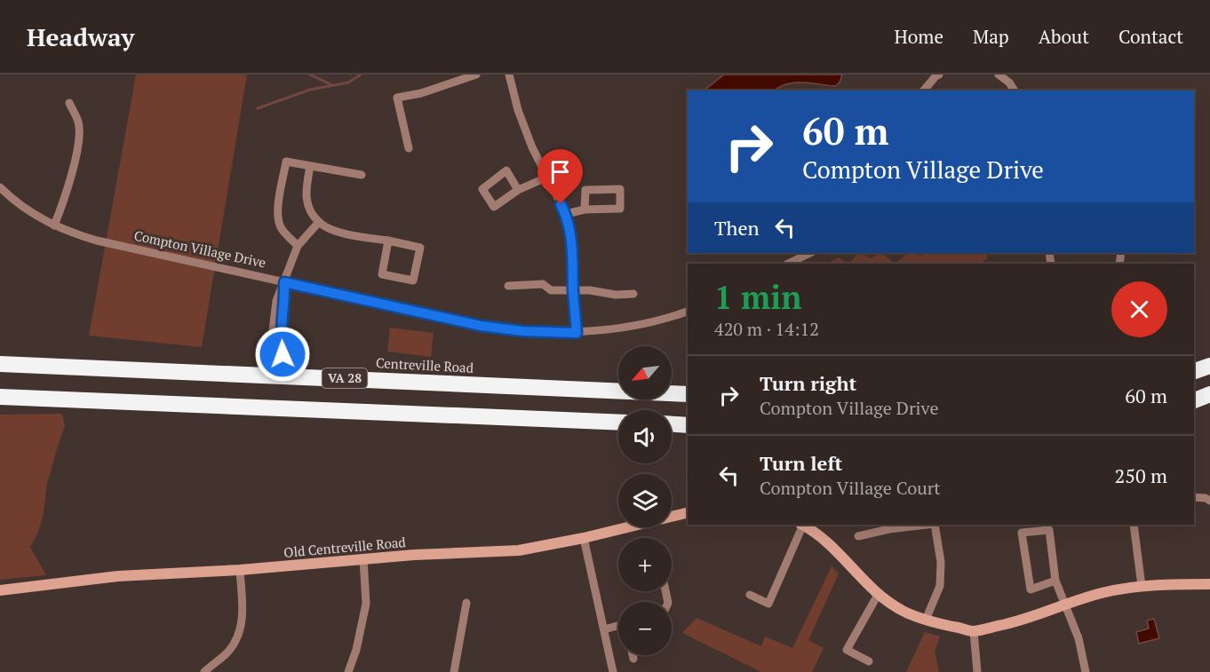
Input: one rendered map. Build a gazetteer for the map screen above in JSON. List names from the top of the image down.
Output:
{
  "streets": {
    "highway": ["Centreville Road", "VA 28"],
    "street": ["Compton Village Drive", "Old Centreville Road"]
  },
  "north": "bottom left",
  "page": {
    "header": "Headway",
    "nav": [
      "Home",
      "Map",
      "About",
      "Contact"
    ],
    "turn": ["60 m", "Compton Village Drive"],
    "then": "Then",
    "heading": ["1 min", "420 m · 14:12"],
    "map_buttons": ["+", "−"],
    "list": [
      {
        "name": "Turn right",
        "note": "Compton Village Drive",
        "value": "60 m"
      },
      {
        "name": "Turn left",
        "note": "Compton Village Court",
        "value": "250 m"
      }
    ]
  }
}
